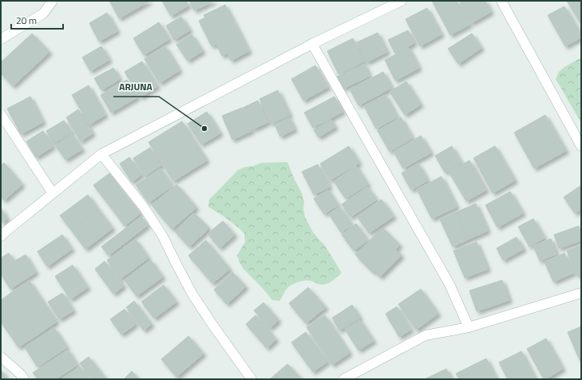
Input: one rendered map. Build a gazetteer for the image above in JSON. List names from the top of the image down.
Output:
{
  "places": ["ARJUNA"],
  "scale_bar": "20 m"
}
